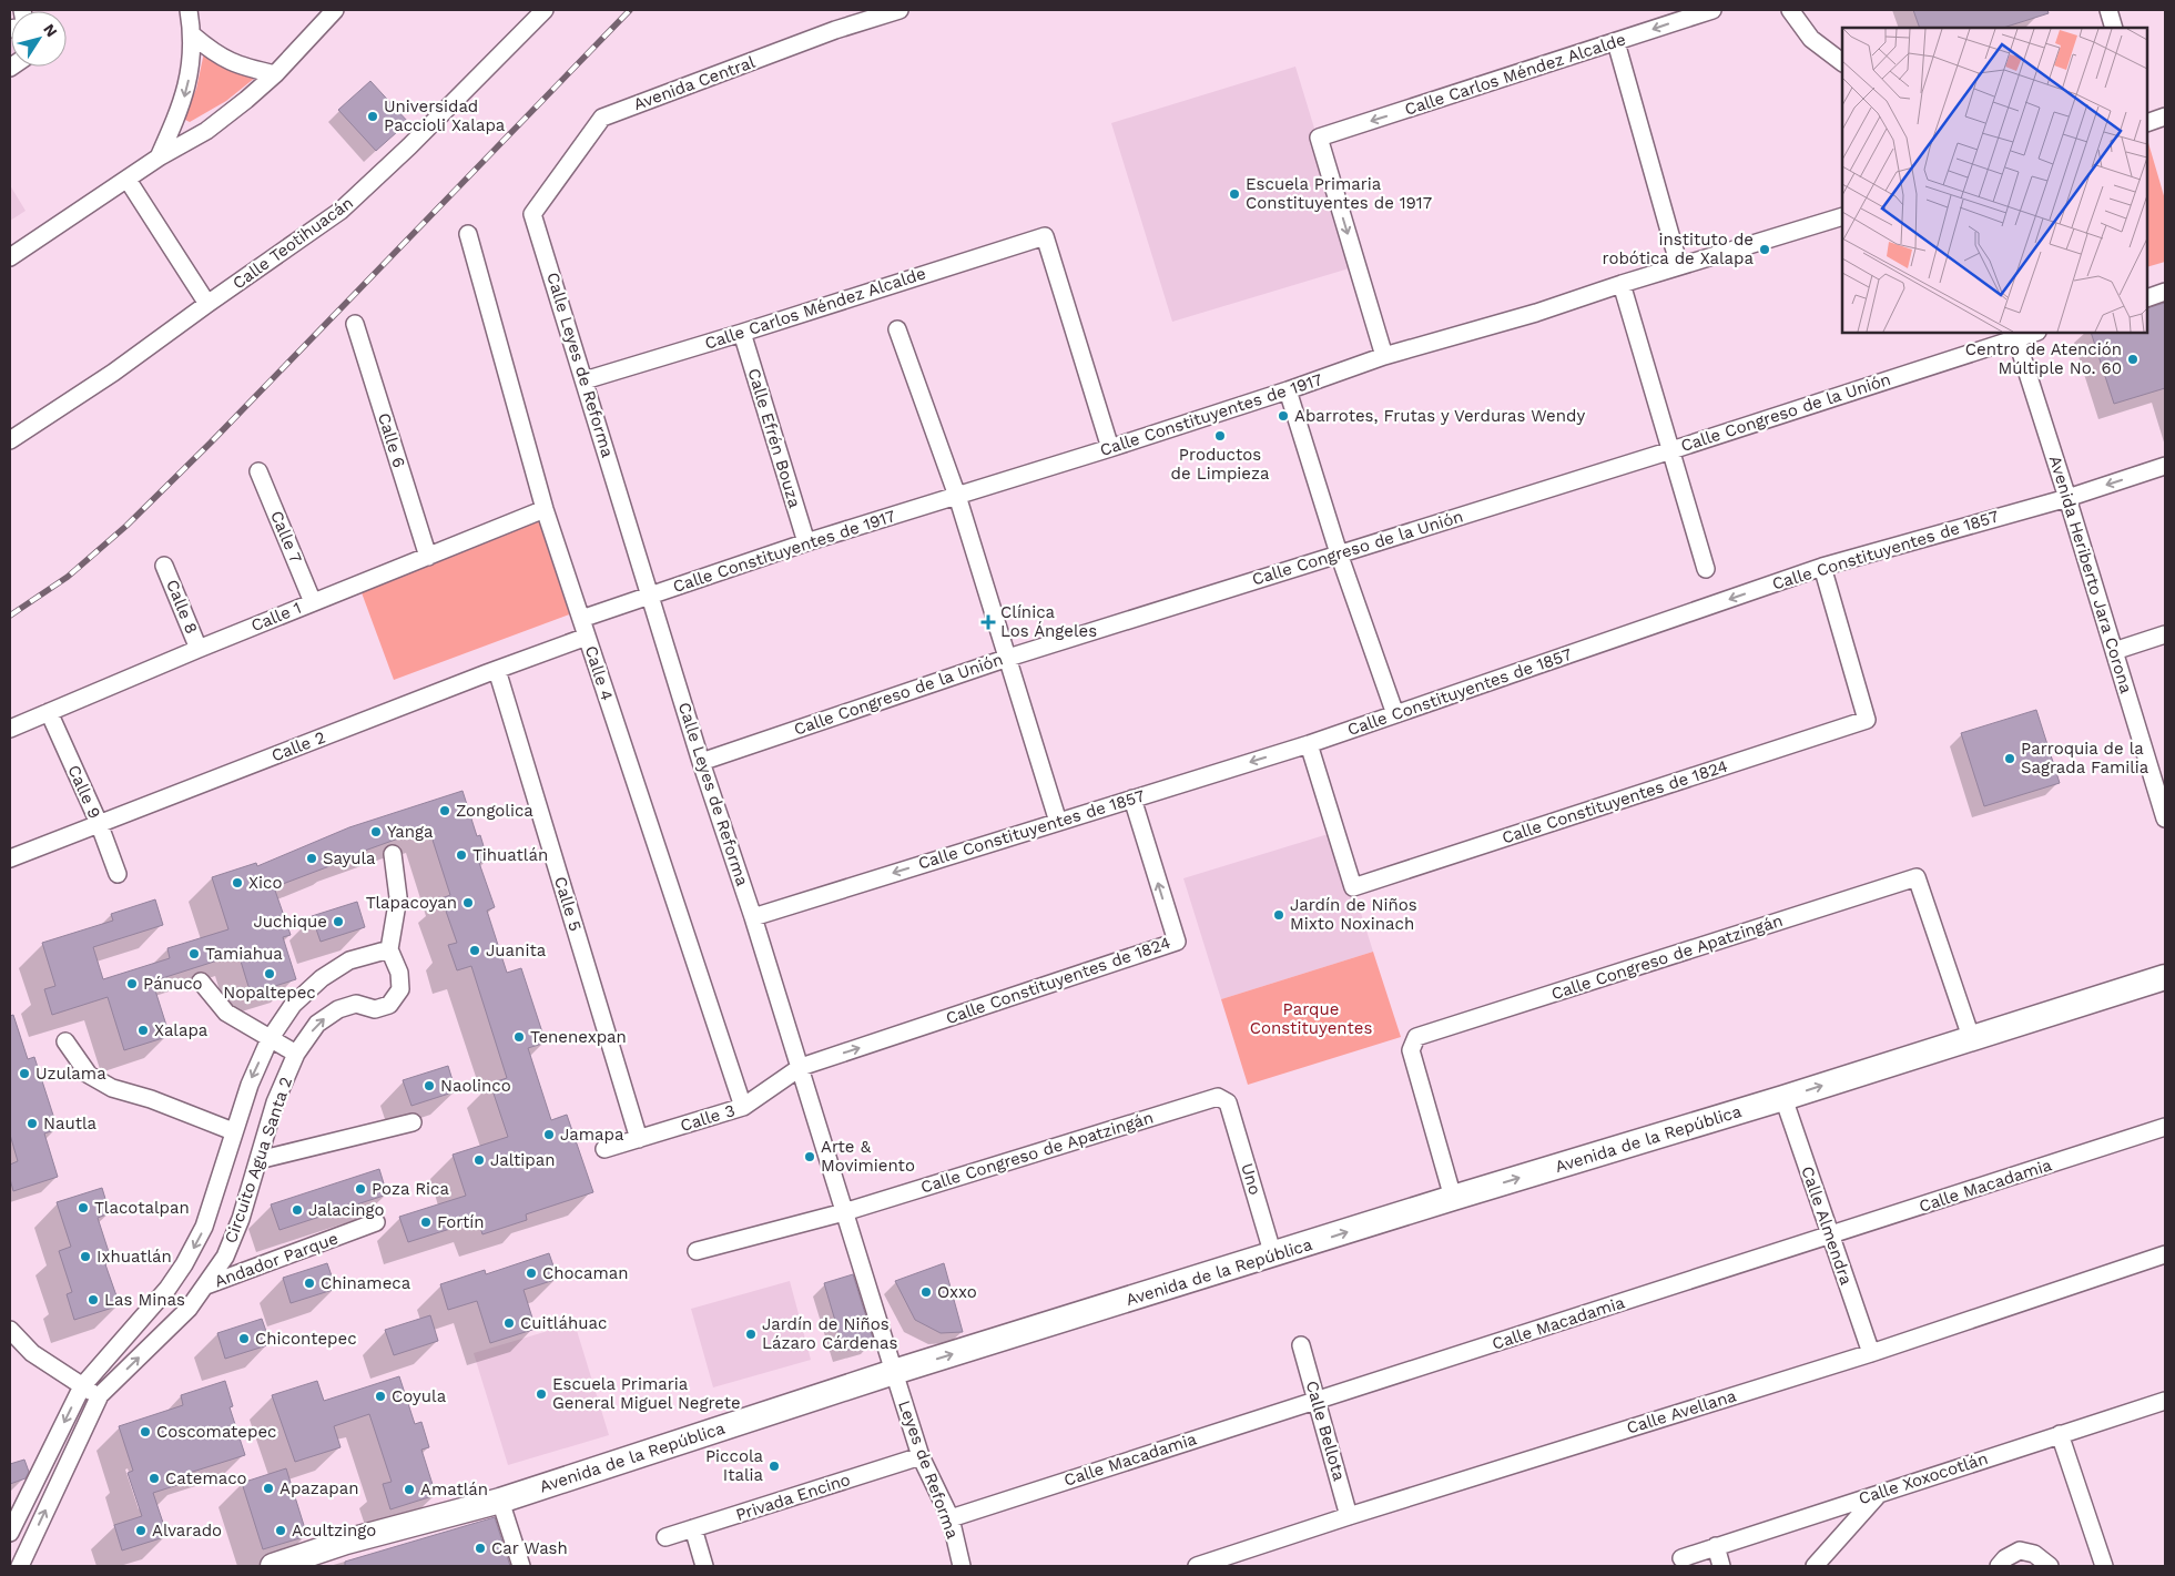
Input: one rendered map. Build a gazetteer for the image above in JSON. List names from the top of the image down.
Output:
{
  "streets": {
    "main road": ["Avenida de la República"],
    "street": [
      "Calle Carlos Méndez Alcalde",
      "Avenida Central",
      "Calle Teotihuacán",
      "Calle Leyes de Reforma",
      "Calle Congreso de la Unión",
      "Calle Constituyentes de 1917",
      "Calle Efrén Bouza",
      "Calle 6",
      "Calle 7",
      "Calle Constituyentes de 1857",
      "Avenida Heriberto Jara Corona",
      "Calle 8",
      "Calle 1",
      "Calle 4",
      "Calle 2",
      "Calle 9",
      "Calle Constituyentes de 1824",
      "Calle 5",
      "Calle Congreso de Apatzingán",
      "Calle 3",
      "Circuito Agua Santa 2",
      "Uno",
      "Calle Macadamia",
      "Calle Almendra",
      "Andador Parque",
      "Calle Avellana",
      "Calle Bellota",
      "Leyes de Reforma",
      "Calle Xoxocotlán",
      "Privada Encino"
    ]
  },
  "crossings": [
    ["Calle Carlos Méndez Alcalde", "Calle Leyes de Reforma"],
    ["Calle Carlos Méndez Alcalde", "Calle Constituyentes de 1917"],
    ["Calle Carlos Méndez Alcalde", "Calle Efrén Bouza"],
    ["Avenida Central", "Calle Leyes de Reforma"],
    ["Calle Leyes de Reforma", "Calle Congreso de la Unión"],
    ["Calle Leyes de Reforma", "Calle Constituyentes de 1917"],
    ["Calle Leyes de Reforma", "Calle Constituyentes de 1857"],
    ["Calle Leyes de Reforma", "Calle Constituyentes de 1824"],
    ["Calle Leyes de Reforma", "Calle Congreso de Apatzingán"],
    ["Calle Leyes de Reforma", "Calle 3"],
    ["Calle Leyes de Reforma", "Avenida de la República"],
    ["Calle Leyes de Reforma", "Leyes de Reforma"],
    ["Calle Congreso de la Unión", "Avenida Heriberto Jara Corona"],
    ["Calle Constituyentes de 1917", "Calle Efrén Bouza"],
    ["Calle Constituyentes de 1917", "Calle 4"],
    ["Calle 6", "Calle 1"],
    ["Calle 7", "Calle 1"],
    ["Calle Constituyentes de 1857", "Avenida Heriberto Jara Corona"],
    ["Calle Constituyentes de 1857", "Calle Constituyentes de 1824"],
    ["Calle 8", "Calle 1"],
    ["Calle 1", "Calle 4"],
    ["Calle 1", "Calle 9"],
    ["Calle 4", "Calle 2"],
    ["Calle 4", "Calle 3"],
    ["Calle 2", "Calle 9"],
    ["Calle 2", "Calle 5"],
    ["Calle Constituyentes de 1824", "Calle 3"],
    ["Calle 5", "Calle 3"],
    ["Calle Congreso de Apatzingán", "Avenida de la República"],
    ["Calle Congreso de Apatzingán", "Uno"],
    ["Avenida de la República", "Uno"],
    ["Avenida de la República", "Calle Almendra"],
    ["Avenida de la República", "Leyes de Reforma"],
    ["Circuito Agua Santa 2", "Andador Parque"],
    ["Calle Macadamia", "Calle Almendra"],
    ["Calle Macadamia", "Calle Bellota"],
    ["Calle Macadamia", "Leyes de Reforma"],
    ["Calle Almendra", "Calle Avellana"],
    ["Calle Avellana", "Calle Bellota"],
    ["Leyes de Reforma", "Privada Encino"]
  ],
  "one_way": ["Calle Constituyentes de 1857", "Avenida de la República"],
  "parks": ["Parque Constituyentes"],
  "places": {
    "other": [
      "Universidad Paccioli Xalapa",
      "Escuela Primaria Constituyentes de 1917",
      "instituto de robótica de Xalapa",
      "Centro de Atención Múltiple No. 60",
      "Abarrotes, Frutas y Verduras Wendy",
      "Productos de Limpieza",
      "Parroquia de la Sagrada Familia",
      "Zongolica",
      "Yanga",
      "Tihuatlán",
      "Sayula",
      "Xico",
      "Tlapacoyan",
      "Jardín de Niños Mixto Noxinach",
      "Juchique",
      "Juanita",
      "Tamiahua",
      "Nopaltepec",
      "Pánuco",
      "Xalapa",
      "Tenenexpan",
      "Uzulama",
      "Naolinco",
      "Nautla",
      "Jamapa",
      "Arte & Movimiento",
      "Jaltipan",
      "Poza Rica",
      "Tlacotalpan",
      "Jalacingo",
      "Fortín",
      "Ixhuatlán",
      "Chocaman",
      "Chinameca",
      "Oxxo",
      "Las Minas",
      "Cuitláhuac",
      "Jardín de Niños Lázaro Cárdenas",
      "Chicontepec",
      "Escuela Primaria General Miguel Negrete",
      "Coyula",
      "Coscomatepec",
      "Piccola Italia",
      "Catemaco",
      "Apazapan",
      "Amatlán",
      "Alvarado",
      "Acultzingo",
      "Car Wash"
    ],
    "health": ["Clínica Los Ángeles"]
  },
  "north": "top right"
}
